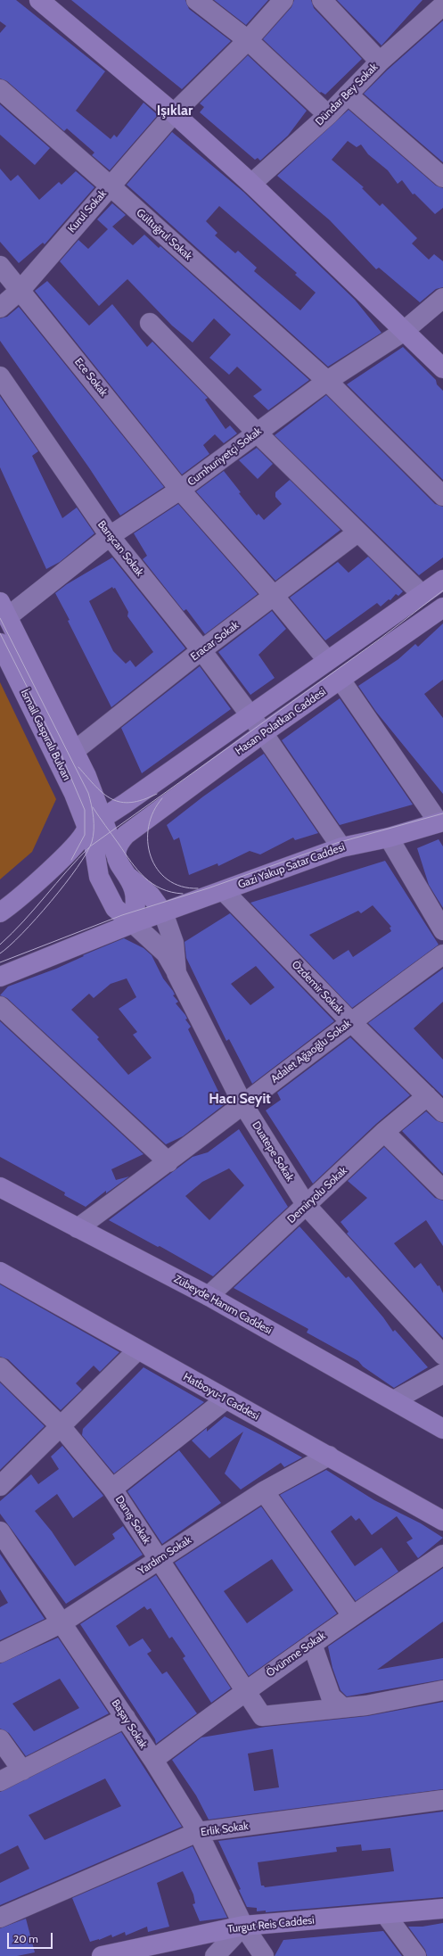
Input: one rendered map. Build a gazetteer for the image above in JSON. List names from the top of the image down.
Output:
{
  "streets": {
    "main road": [
      "Hasan Polatkan Caddesi",
      "İsmail Gaspıralı Bulvarı",
      "Gazi Yakup Satar Caddesi",
      "Zübeyde Hanım Caddesi",
      "Hatboyu-1 Caddesi",
      "Turgut Reis Caddesi"
    ],
    "street": [
      "Dündar Bey Sokak",
      "Kurul Sokak",
      "Gültuğrul Sokak",
      "Ece Sokak",
      "Cumhuriyetçi Sokak",
      "Barışcan Sokak",
      "Eracar Sokak",
      "Özdemir Sokak",
      "Adalet Ağaoğlu Sokak",
      "Duatepe Sokak",
      "Demiryolu Sokak",
      "Danış Sokak",
      "Yardım Sokak",
      "Övünme Sokak",
      "Başay Sokak",
      "Erlik Sokak"
    ]
  },
  "crossings": [
    ["Kurul Sokak", "Gültuğrul Sokak"],
    ["Kurul Sokak", "Ece Sokak"],
    ["Gültuğrul Sokak", "Cumhuriyetçi Sokak"],
    ["Ece Sokak", "Cumhuriyetçi Sokak"],
    ["Ece Sokak", "Eracar Sokak"],
    ["Cumhuriyetçi Sokak", "Barışcan Sokak"],
    ["Barışcan Sokak", "Eracar Sokak"],
    ["Barışcan Sokak", "Hasan Polatkan Caddesi"],
    ["Barışcan Sokak", "Gazi Yakup Satar Caddesi"],
    ["Gazi Yakup Satar Caddesi", "Özdemir Sokak"],
    ["Gazi Yakup Satar Caddesi", "Duatepe Sokak"],
    ["Özdemir Sokak", "Adalet Ağaoğlu Sokak"],
    ["Özdemir Sokak", "Demiryolu Sokak"],
    ["Adalet Ağaoğlu Sokak", "Duatepe Sokak"],
    ["Adalet Ağaoğlu Sokak", "Zübeyde Hanım Caddesi"],
    ["Duatepe Sokak", "Demiryolu Sokak"],
    ["Demiryolu Sokak", "Zübeyde Hanım Caddesi"],
    ["Hatboyu-1 Caddesi", "Yardım Sokak"],
    ["Danış Sokak", "Yardım Sokak"],
    ["Danış Sokak", "Övünme Sokak"],
    ["Yardım Sokak", "Başay Sokak"],
    ["Övünme Sokak", "Başay Sokak"],
    ["Başay Sokak", "Erlik Sokak"],
    ["Başay Sokak", "Turgut Reis Caddesi"]
  ],
  "districts": ["Işıklar", "Hacı Seyit"],
  "scale_bar": "20 m"
}
